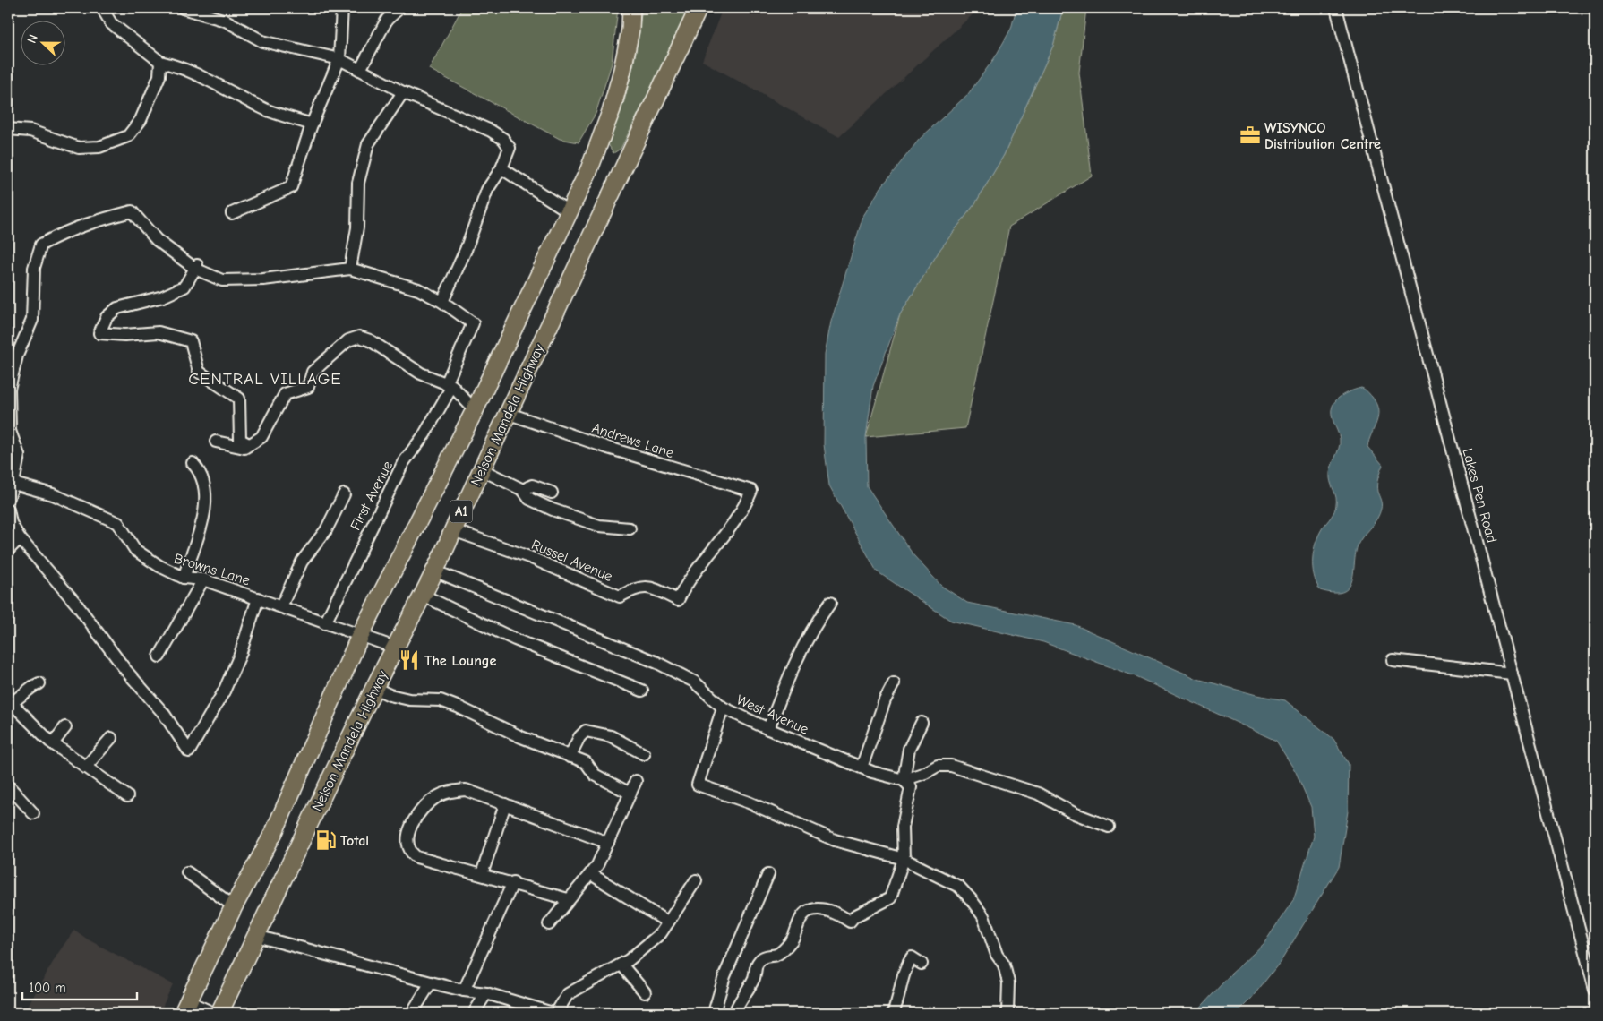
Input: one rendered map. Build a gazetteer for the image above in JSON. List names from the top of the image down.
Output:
{
  "streets": {
    "highway": ["Nelson Mandela Highway", "A1"],
    "street": [
      "Andrews Lane",
      "First Avenue",
      "Lakes Pen Road",
      "Russel Avenue",
      "Browns Lane",
      "West Avenue"
    ]
  },
  "crossings": [
    ["Nelson Mandela Highway", "Andrews Lane"],
    ["Nelson Mandela Highway", "Russel Avenue"],
    ["Nelson Mandela Highway", "Browns Lane"],
    ["Nelson Mandela Highway", "West Avenue"],
    ["Andrews Lane", "Russel Avenue"],
    ["First Avenue", "Browns Lane"]
  ],
  "districts": ["CENTRAL VILLAGE"],
  "places": {
    "office": ["WISYNCO Distribution Centre"],
    "restaurant": ["The Lounge"],
    "fuel station": ["Total"]
  },
  "scale_bar": "100 m",
  "north": "left"
}
